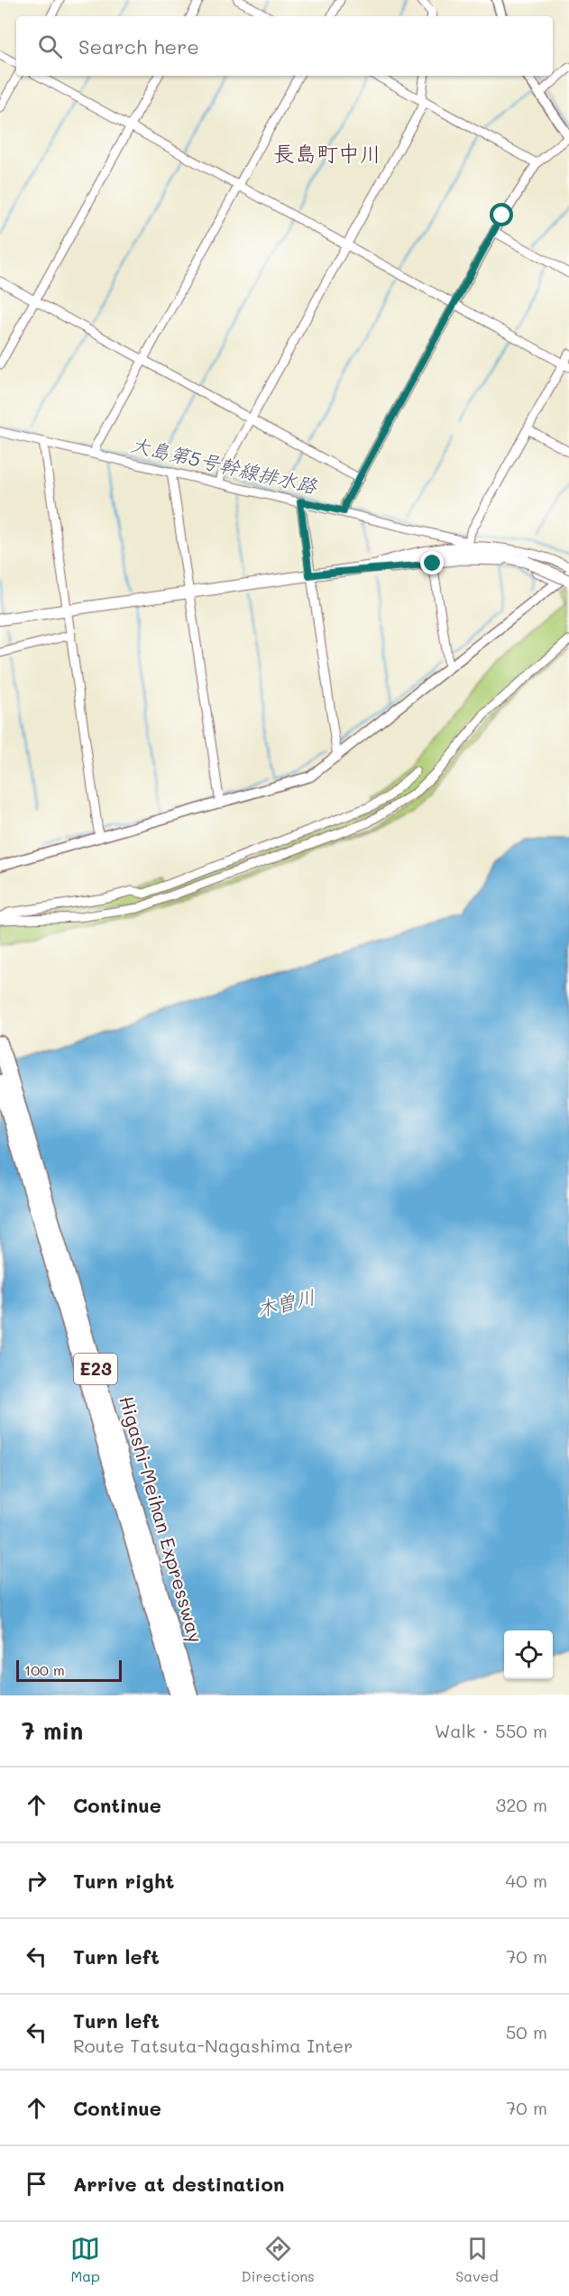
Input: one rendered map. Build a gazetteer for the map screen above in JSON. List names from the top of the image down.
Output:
{
  "streets": {
    "highway": ["E23", "Higashi-Meihan Expressway"]
  },
  "districts": ["長島町中川"],
  "water": ["大島第5号幹線排水路", "木曽川"],
  "scale_bar": "100 m",
  "page": {
    "search": "Search here",
    "scale": "100 m",
    "heading": ["7 min", "Walk · 550 m"],
    "list": [
      ["Continue", "320 m"],
      ["Turn right", "40 m"],
      ["Turn left", "70 m"],
      ["Turn left", "Route Tatsuta-Nagashima Inter", "50 m"],
      ["Continue", "70 m"],
      "Arrive at destination"
    ],
    "nav": ["Map", "Directions", "Saved"]
  }
}
